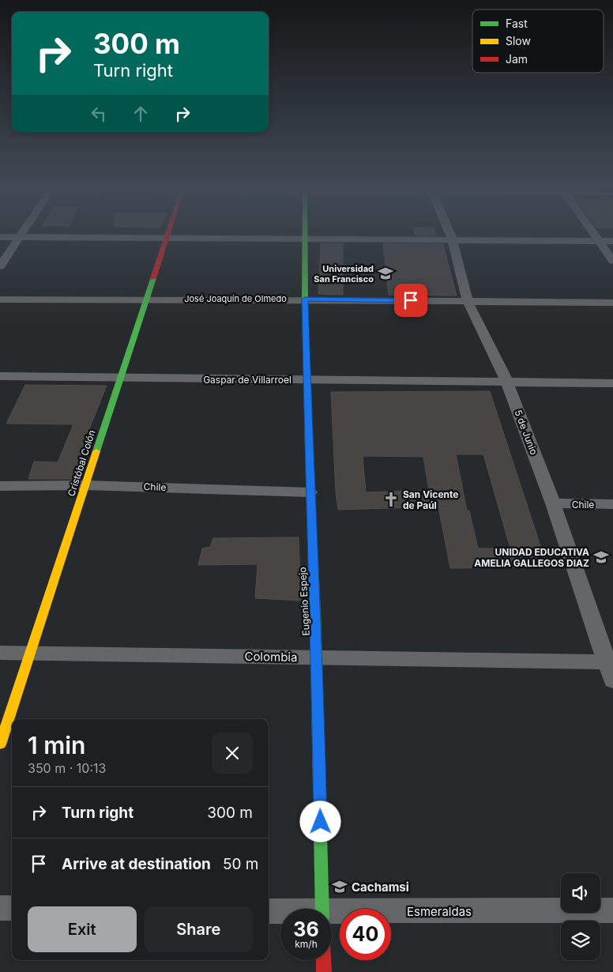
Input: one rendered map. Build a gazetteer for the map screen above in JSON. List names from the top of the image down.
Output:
{
  "streets": {
    "street": [
      "José Joaquín de Olmedo",
      "Gaspar de Villarroel",
      "5 de Junio",
      "Cristóbal Colón",
      "Chile",
      "Eugenio Espejo",
      "Colombia",
      "Esmeraldas"
    ]
  },
  "crossings": [
    ["José Joaquín de Olmedo", "5 de Junio"],
    ["José Joaquín de Olmedo", "Cristóbal Colón"],
    ["José Joaquín de Olmedo", "Eugenio Espejo"],
    ["Gaspar de Villarroel", "5 de Junio"],
    ["Gaspar de Villarroel", "Cristóbal Colón"],
    ["Gaspar de Villarroel", "Eugenio Espejo"],
    ["5 de Junio", "Chile"],
    ["5 de Junio", "Colombia"],
    ["Cristóbal Colón", "Chile"],
    ["Cristóbal Colón", "Colombia"],
    ["Chile", "Eugenio Espejo"],
    ["Eugenio Espejo", "Colombia"]
  ],
  "places": {
    "school or university": ["Universidad San Francisco", "UNIDAD EDUCATIVA AMELIA GALLEGOS DIAZ", "Cachamsi"],
    "church": ["San Vicente de Paúl"]
  },
  "legend": ["Fast", "Slow", "Jam"],
  "page": {
    "turn": ["300 m", "Turn right"],
    "heading": ["1 min", "350 m · 10:13"],
    "list": [
      {
        "name": "Turn right",
        "value": "300 m"
      },
      {
        "name": "Arrive at destination",
        "value": "50 m"
      }
    ],
    "buttons": ["Exit", "Share"],
    "speed": "36 km/h",
    "limit": "40"
  }
}
